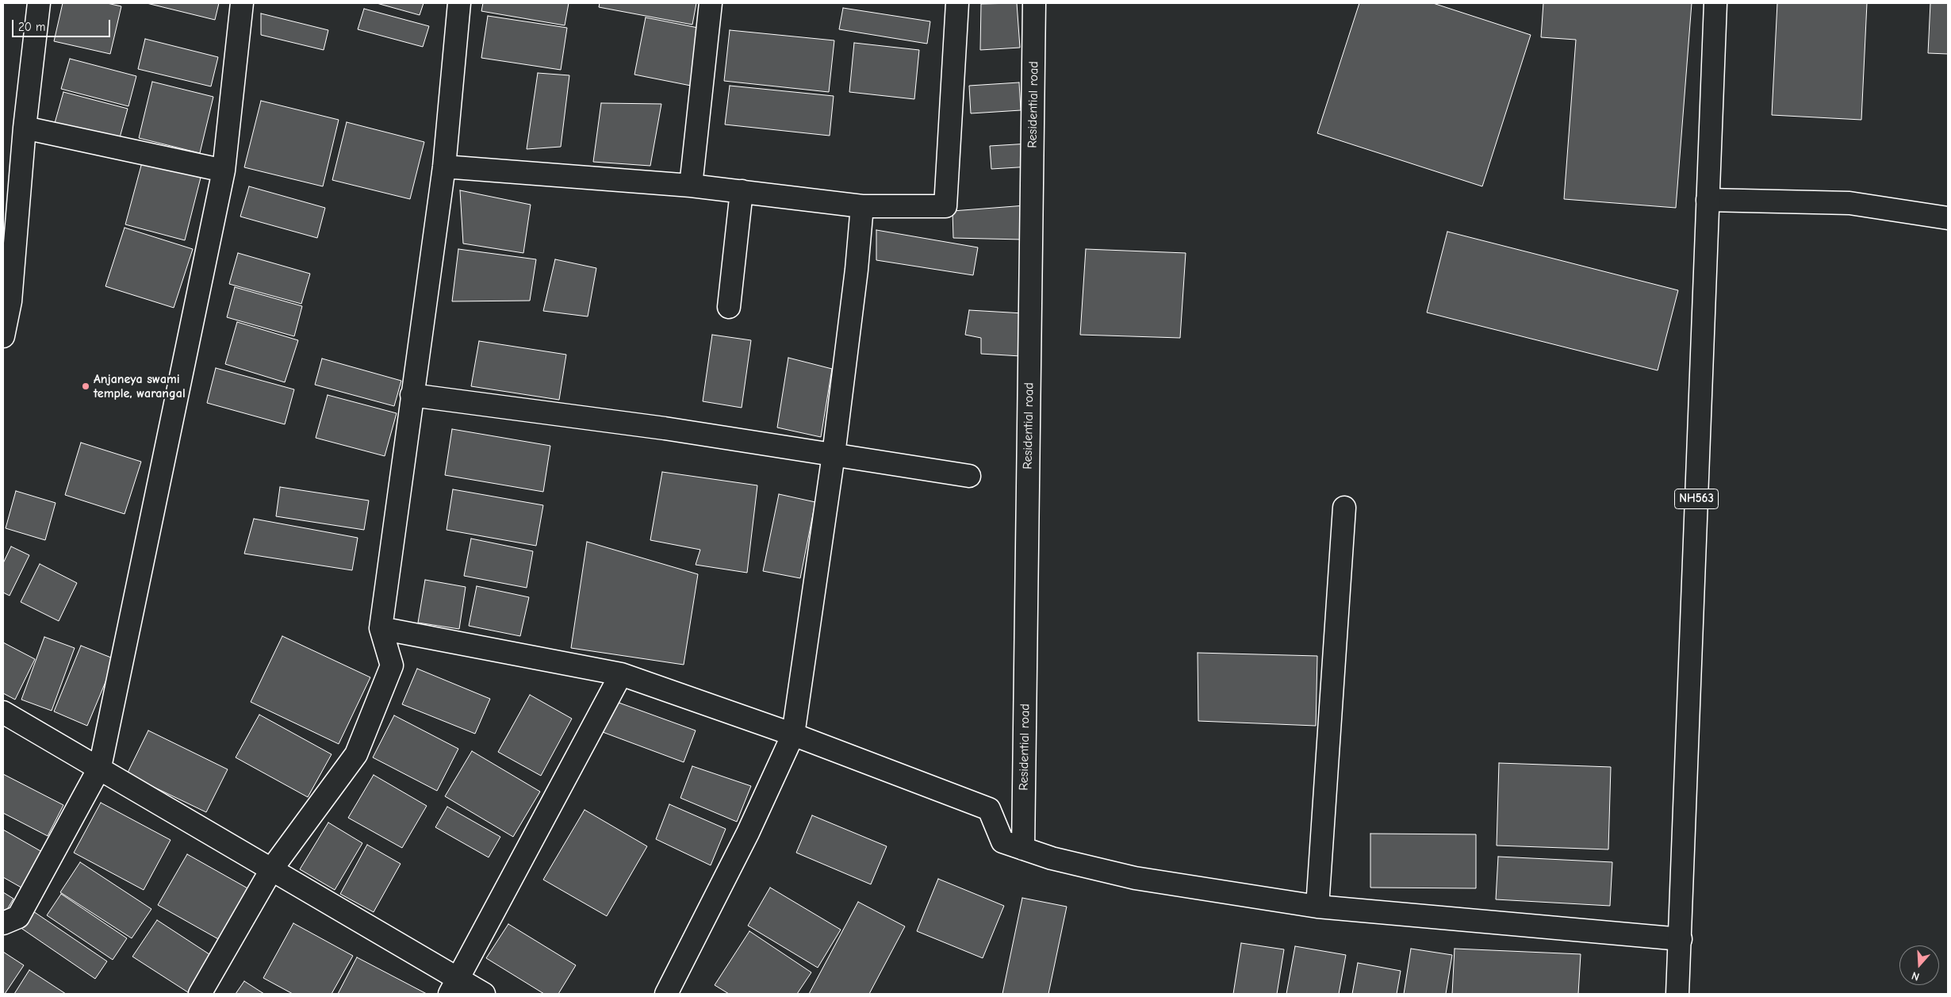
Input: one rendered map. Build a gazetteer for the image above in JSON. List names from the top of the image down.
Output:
{
  "streets": {
    "main road": ["Residential road", "NH563"]
  },
  "places": ["Anjaneya swami temple, warangal"],
  "scale_bar": "20 m",
  "north": "bottom"
}
